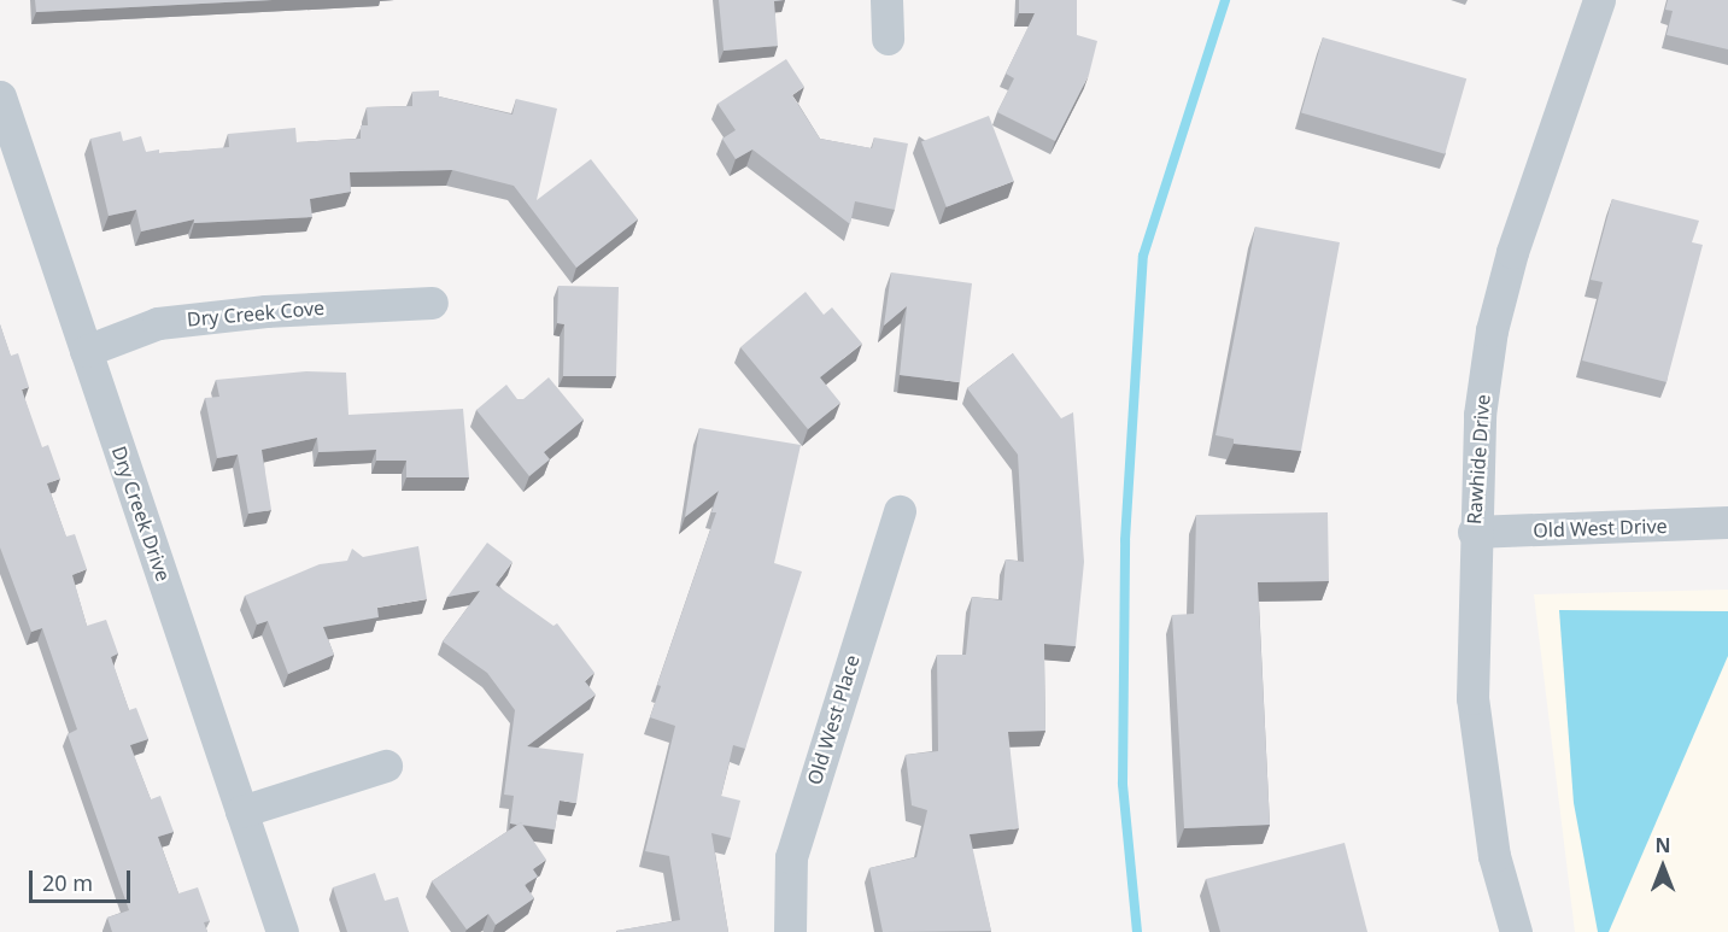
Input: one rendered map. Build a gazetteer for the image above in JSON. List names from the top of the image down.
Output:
{
  "streets": {
    "street": [
      "Dry Creek Cove",
      "Rawhide Drive",
      "Dry Creek Drive",
      "Old West Drive",
      "Old West Place"
    ]
  },
  "crossings": [
    ["Dry Creek Cove", "Dry Creek Drive"],
    ["Rawhide Drive", "Old West Drive"]
  ],
  "scale_bar": "20 m",
  "north": "top"
}
